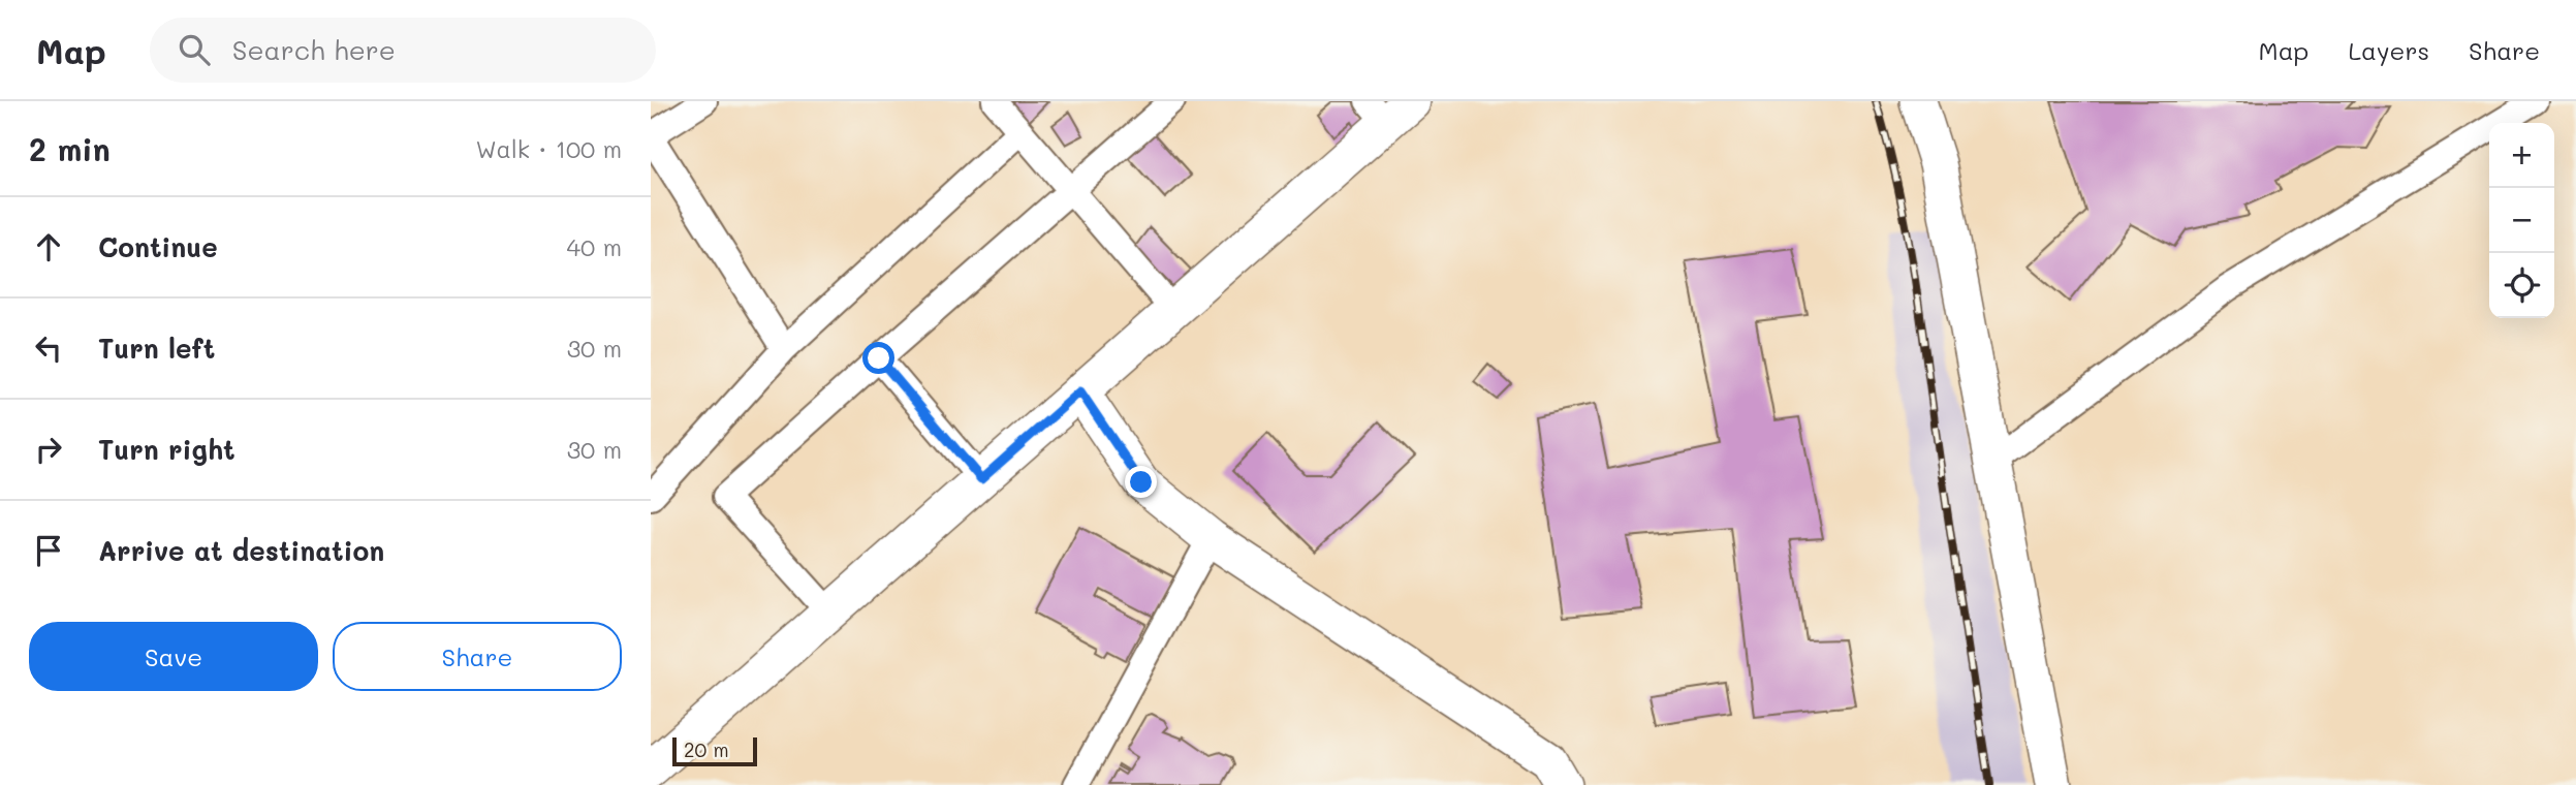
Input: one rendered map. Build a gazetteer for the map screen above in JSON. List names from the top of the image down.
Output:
{
  "scale_bar": "20 m",
  "page": {
    "header": "Map",
    "search": "Search here",
    "nav": ["Map", "Layers", "Share"],
    "heading": ["2 min", "Walk · 100 m"],
    "map_buttons": ["+", "−"],
    "list": [
      ["Continue", "40 m"],
      ["Turn left", "30 m"],
      ["Turn right", "30 m"],
      "Arrive at destination"
    ],
    "buttons": ["Save", "Share"],
    "scale": "20 m"
  }
}
